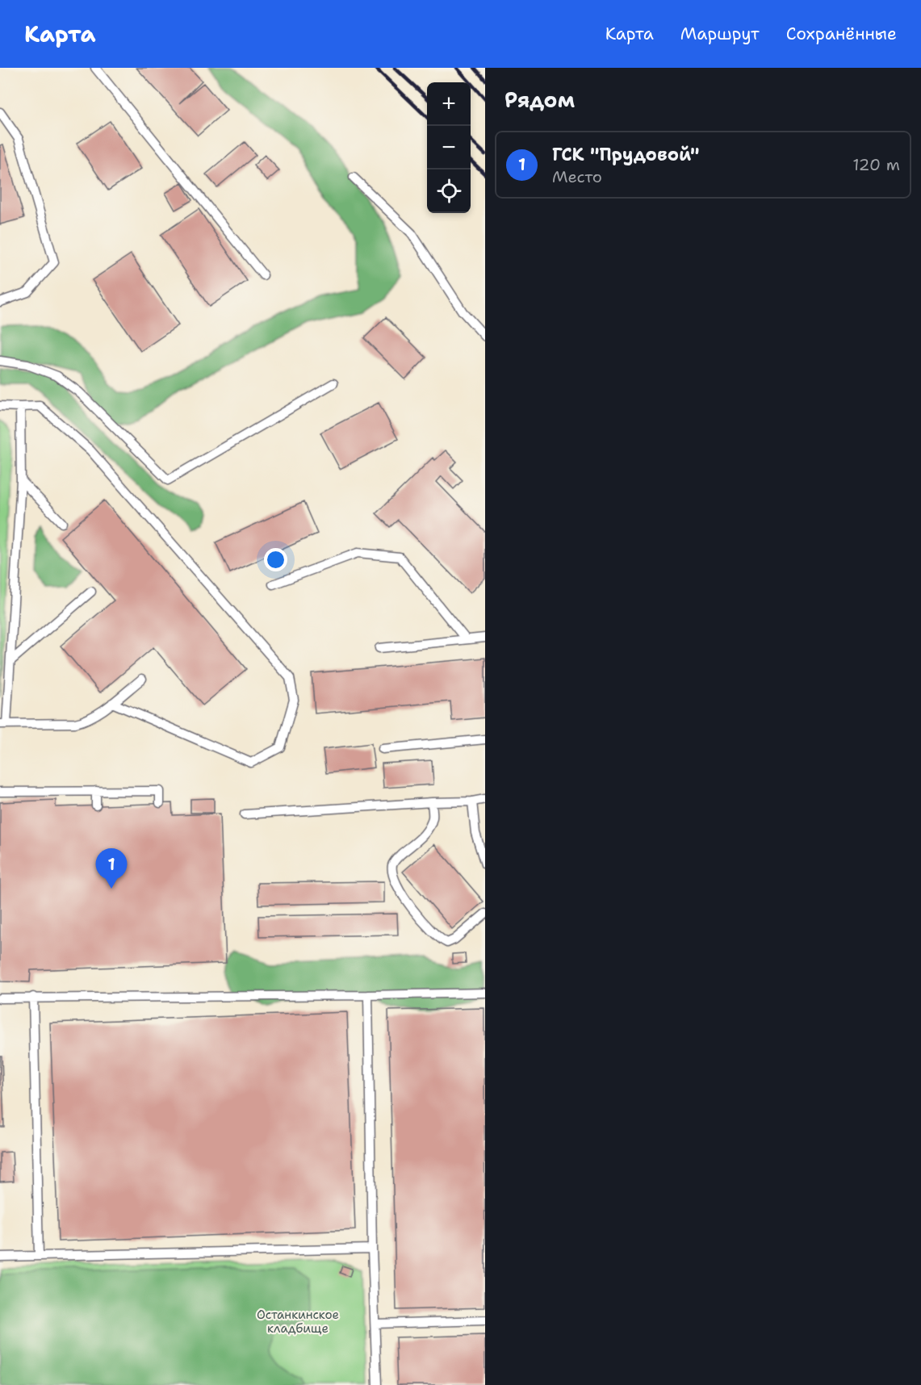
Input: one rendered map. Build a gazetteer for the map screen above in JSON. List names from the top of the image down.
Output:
{
  "parks": ["Останкинское кладбище"],
  "page": {
    "header": "Карта",
    "nav": ["Карта", "Маршрут", "Сохранённые"],
    "heading": "Рядом",
    "map_buttons": ["+", "−"],
    "list": [
      {
        "mark": "1",
        "name": "ГСК \"Прудовой\"",
        "note": "Место",
        "value": "120 m"
      }
    ],
    "pins": "1"
  }
}
